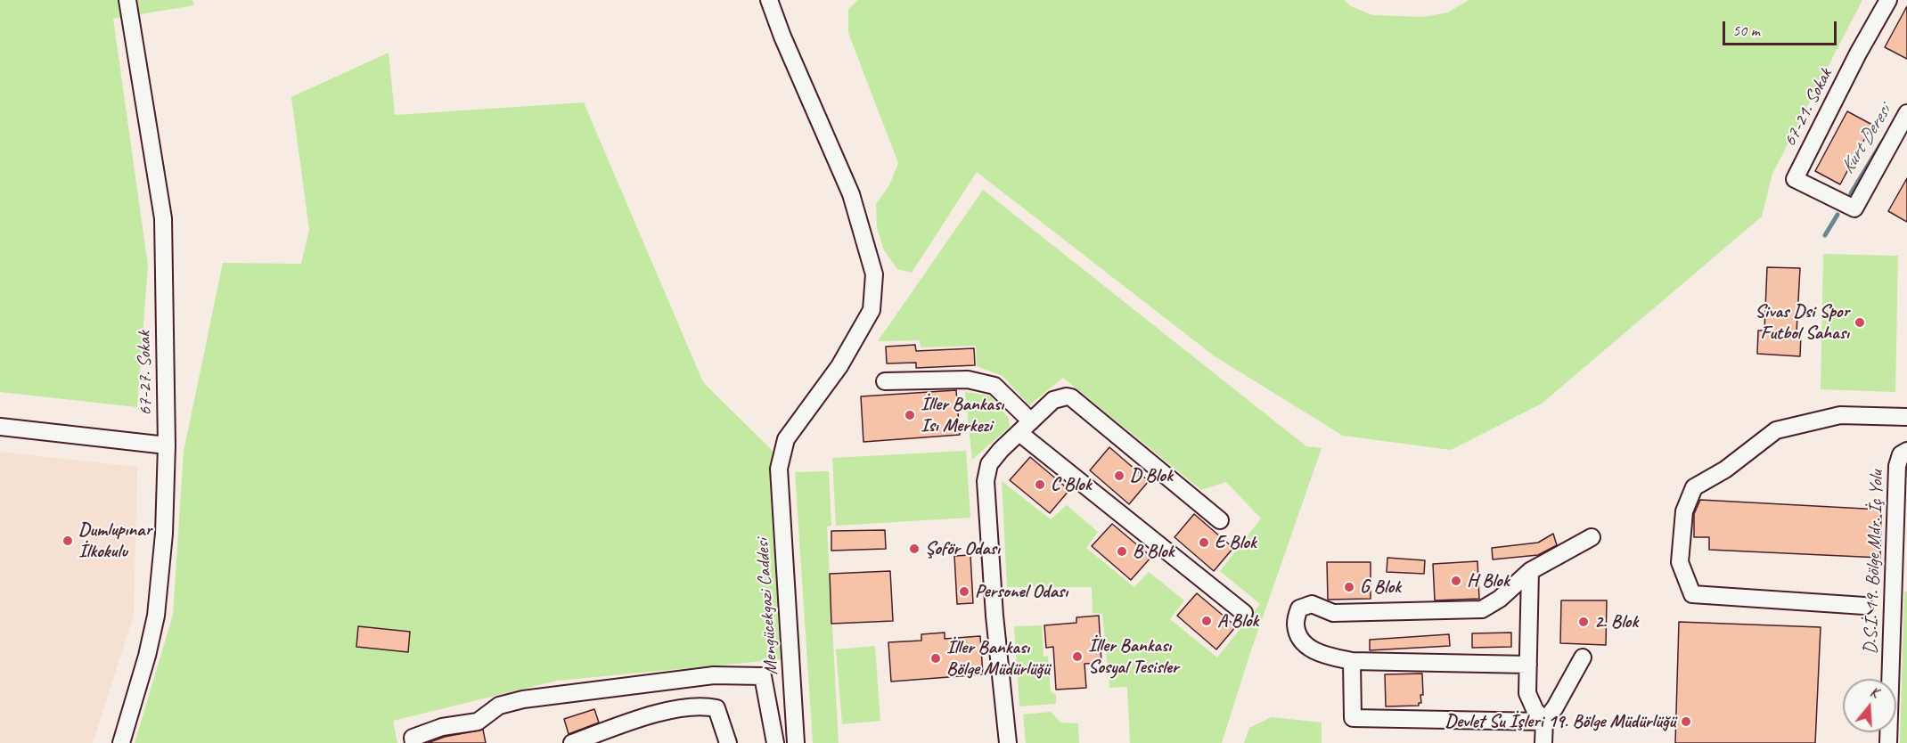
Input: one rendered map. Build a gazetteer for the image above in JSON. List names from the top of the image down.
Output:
{
  "streets": {
    "street": [
      "67-21. Sokak",
      "67-27. Sokak",
      "D.S.İ. 19. Bölge Mdr. İç Yolu",
      "Mengücekgazi Caddesi"
    ]
  },
  "water": ["Kurt Deresi"],
  "places": [
    "Sivas Dsi Spor Futbol Sahası",
    "İller Bankası Isı Merkezi",
    "D Blok",
    "C Blok",
    "Dumlupınar İlkokulu",
    "E Blok",
    "Şoför Odası",
    "B Blok",
    "H Blok",
    "G Blok",
    "Personel Odası",
    "A Blok",
    "2. Blok",
    "İller Bankası Sosyal Tesisler",
    "İller Bankası Bölge Müdürlüğü",
    "Devlet Su İşleri 19. Bölge Müdürlüğü"
  ],
  "scale_bar": "50 m",
  "north": "top"
}
